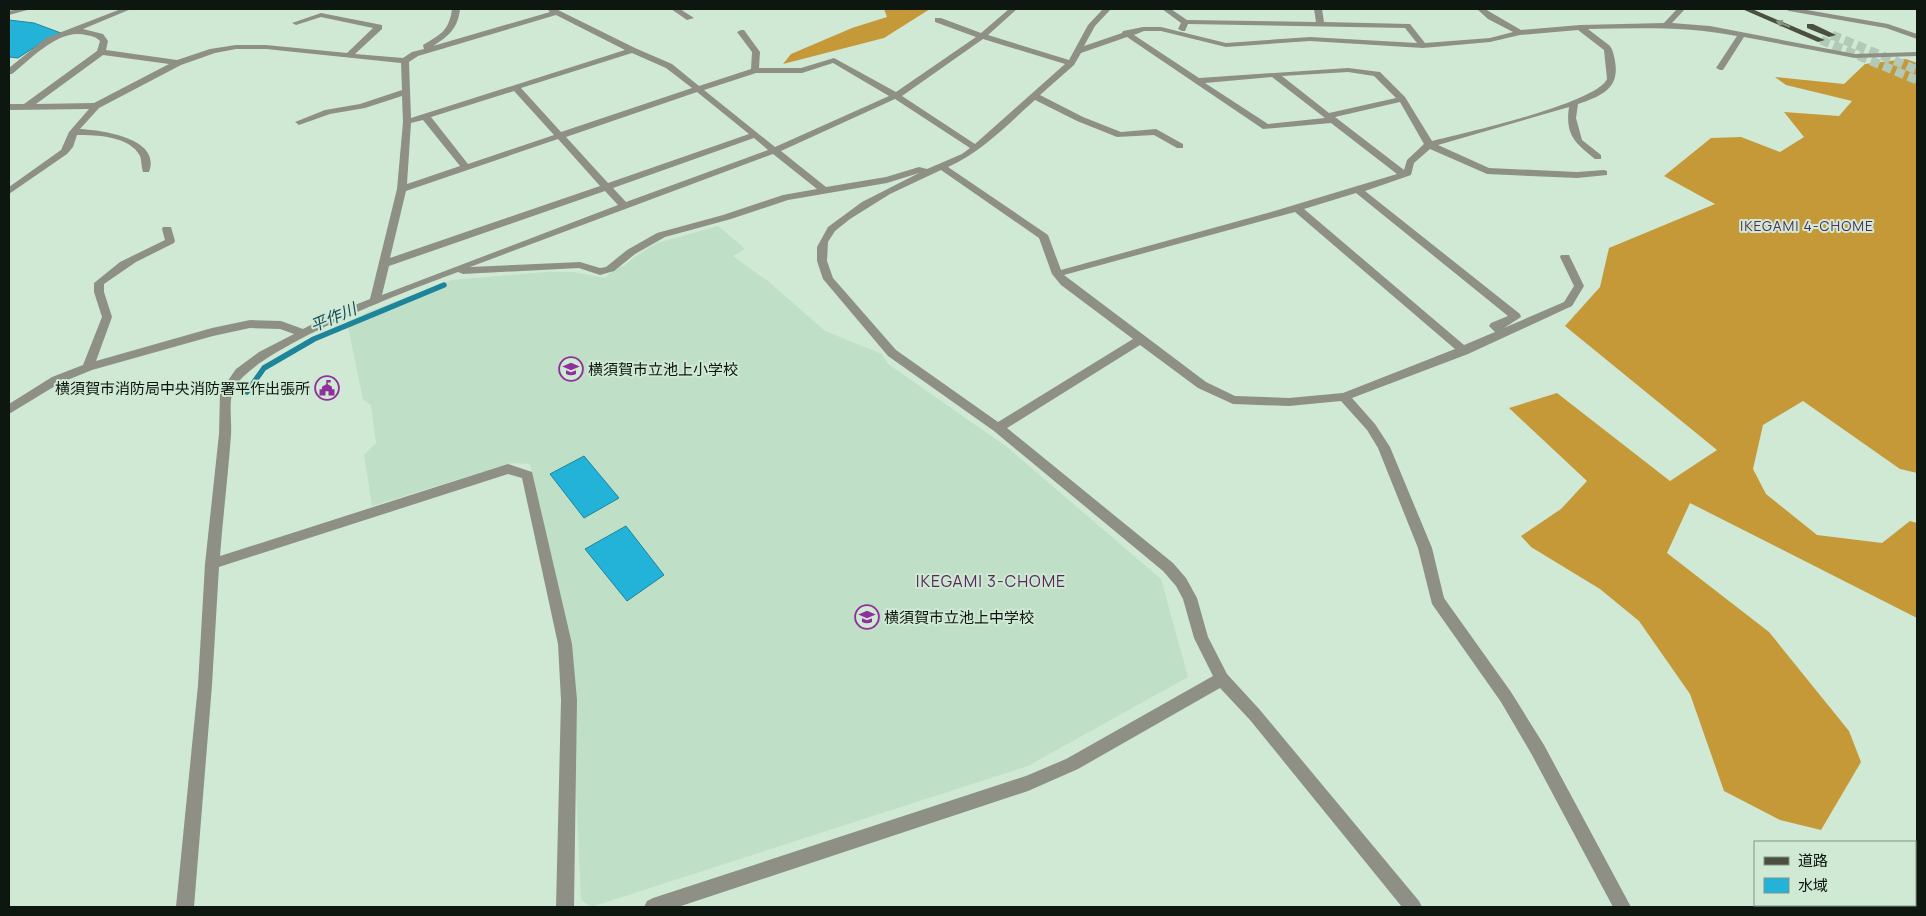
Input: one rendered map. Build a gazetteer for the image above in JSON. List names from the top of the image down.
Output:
{
  "districts": ["IKEGAMI 4-CHOME", "IKEGAMI 3-CHOME"],
  "water": ["平作川"],
  "places": {
    "school or university": ["横須賀市立池上小学校", "横須賀市立池上中学校"],
    "public building": ["横須賀市消防局中央消防署平作出張所"]
  },
  "legend": ["道路", "水域"]
}
